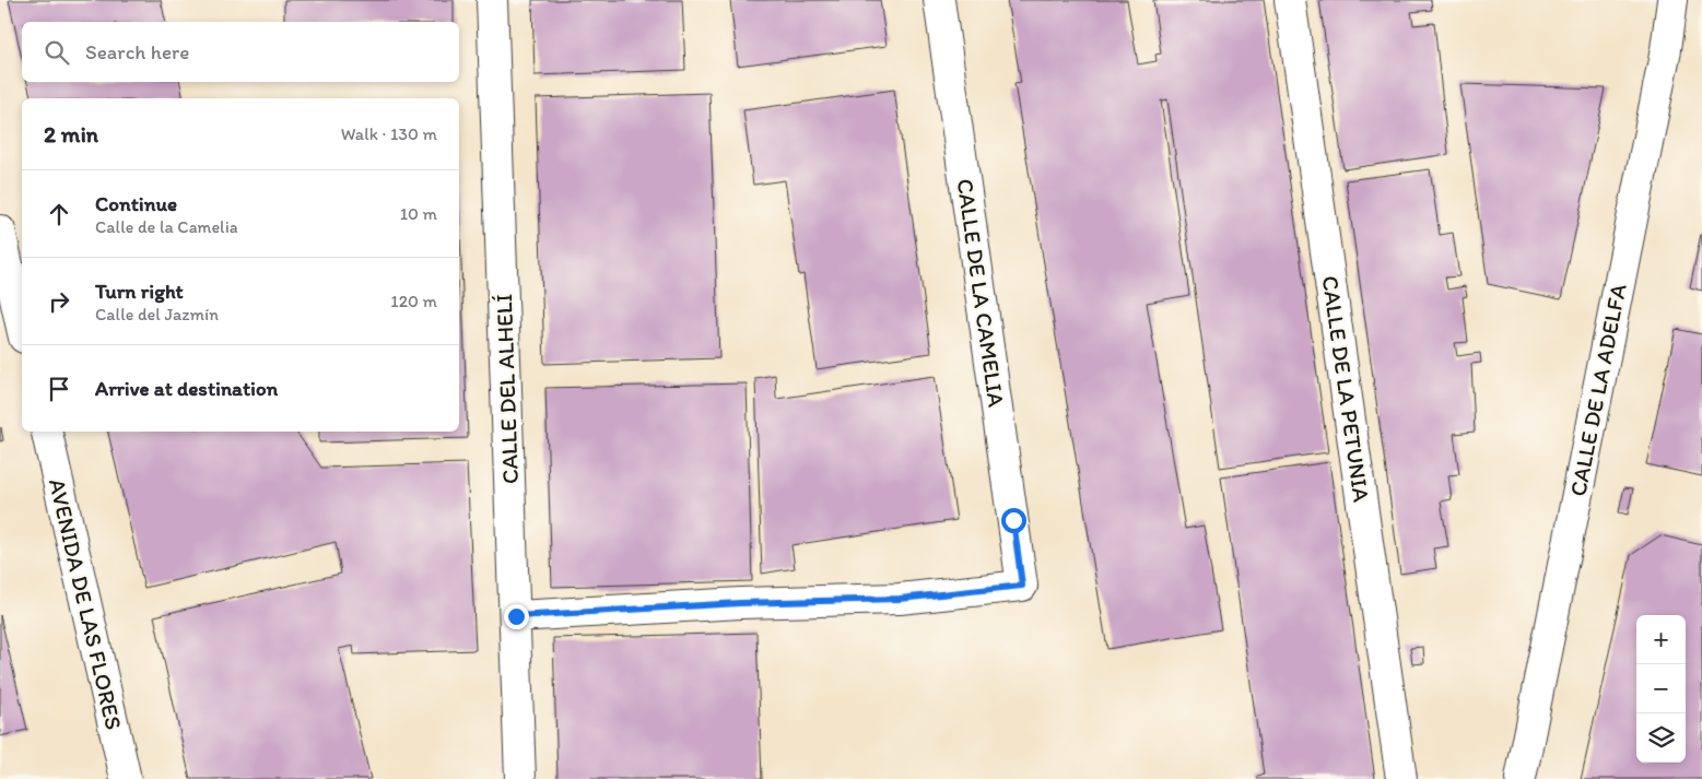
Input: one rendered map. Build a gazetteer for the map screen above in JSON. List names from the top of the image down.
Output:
{
  "streets": {
    "street": [
      "CALLE DE LA CAMELIA",
      "CALLE DEL ALHELÍ",
      "CALLE DE LA PETUNIA",
      "CALLE DE LA ADELFA",
      "AVENIDA DE LAS FLORES"
    ]
  },
  "crossings": [
    ["CALLE DE LA CAMELIA", "CALLE DEL ALHELÍ"]
  ],
  "page": {
    "search": "Search here",
    "heading": ["2 min", "Walk · 130 m"],
    "list": [
      ["Continue", "Calle de la Camelia", "10 m"],
      ["Turn right", "Calle del Jazmín", "120 m"],
      "Arrive at destination"
    ],
    "map_buttons": ["+", "−"]
  }
}
